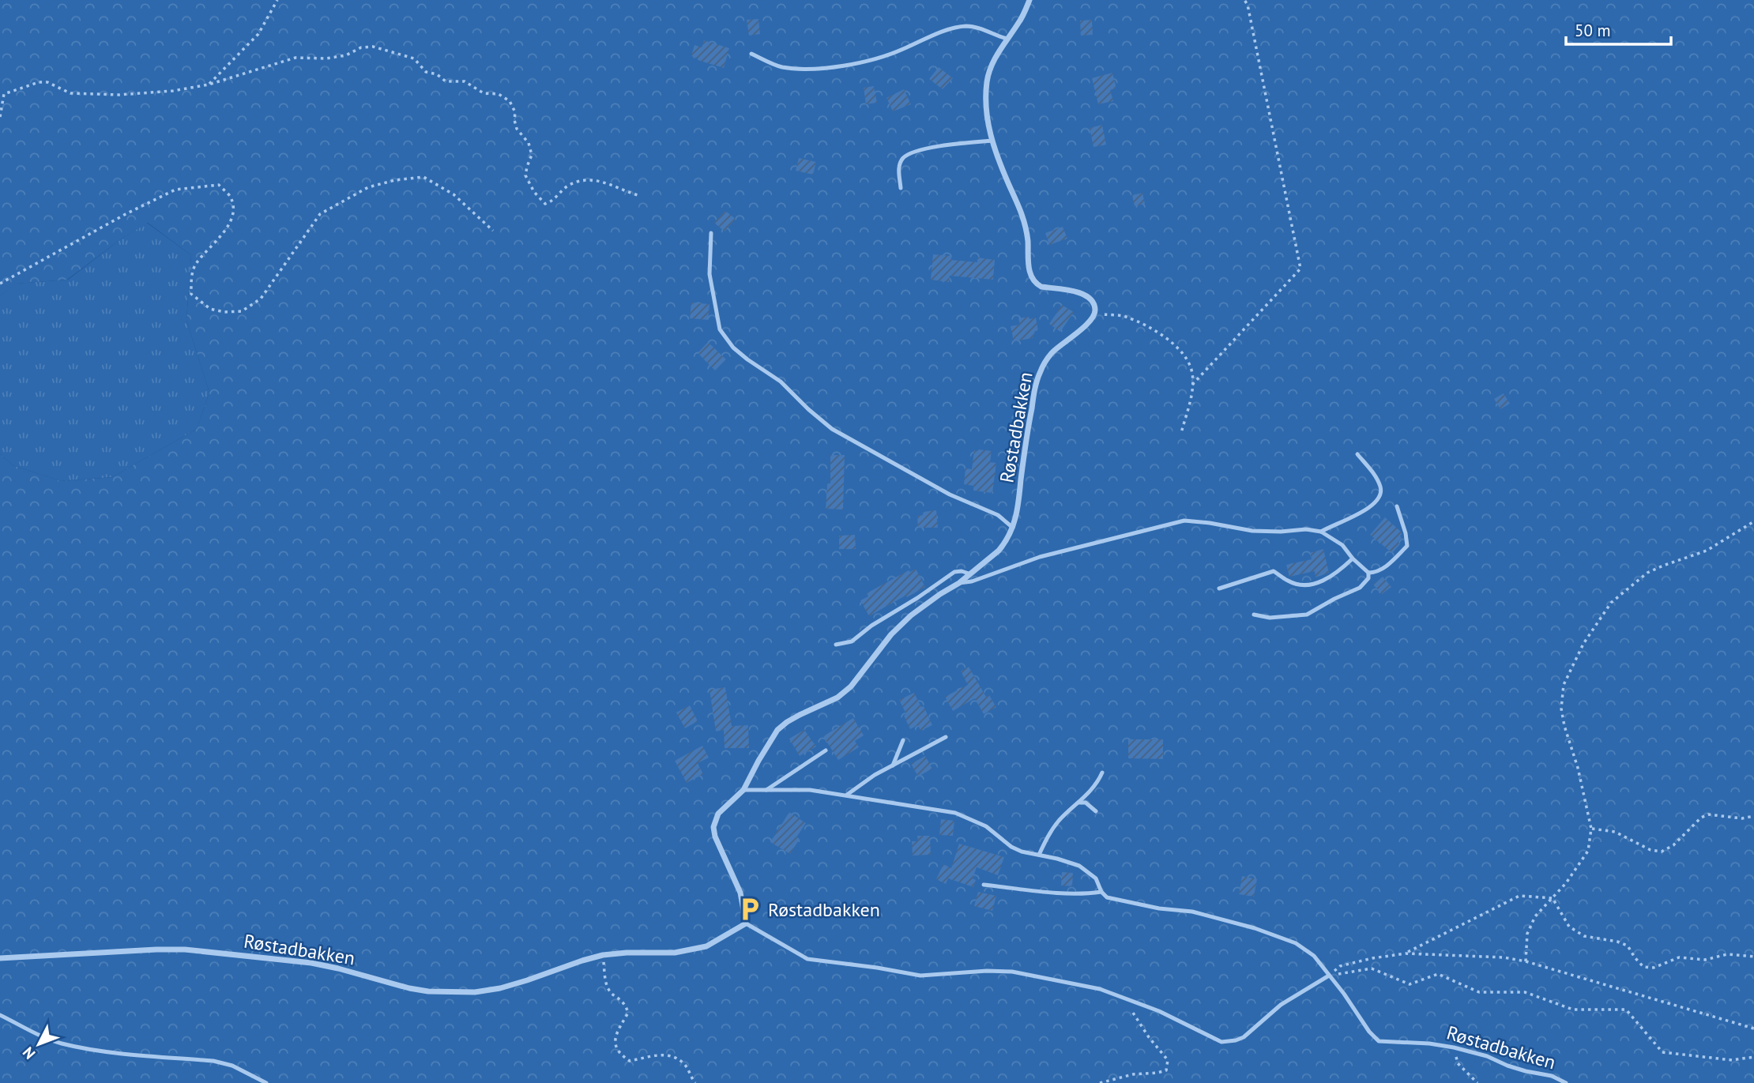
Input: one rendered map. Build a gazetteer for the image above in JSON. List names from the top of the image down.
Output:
{
  "streets": {
    "street": ["Røstadbakken"]
  },
  "places": {
    "parking": ["Røstadbakken"]
  },
  "scale_bar": "50 m",
  "north": "bottom left"
}
